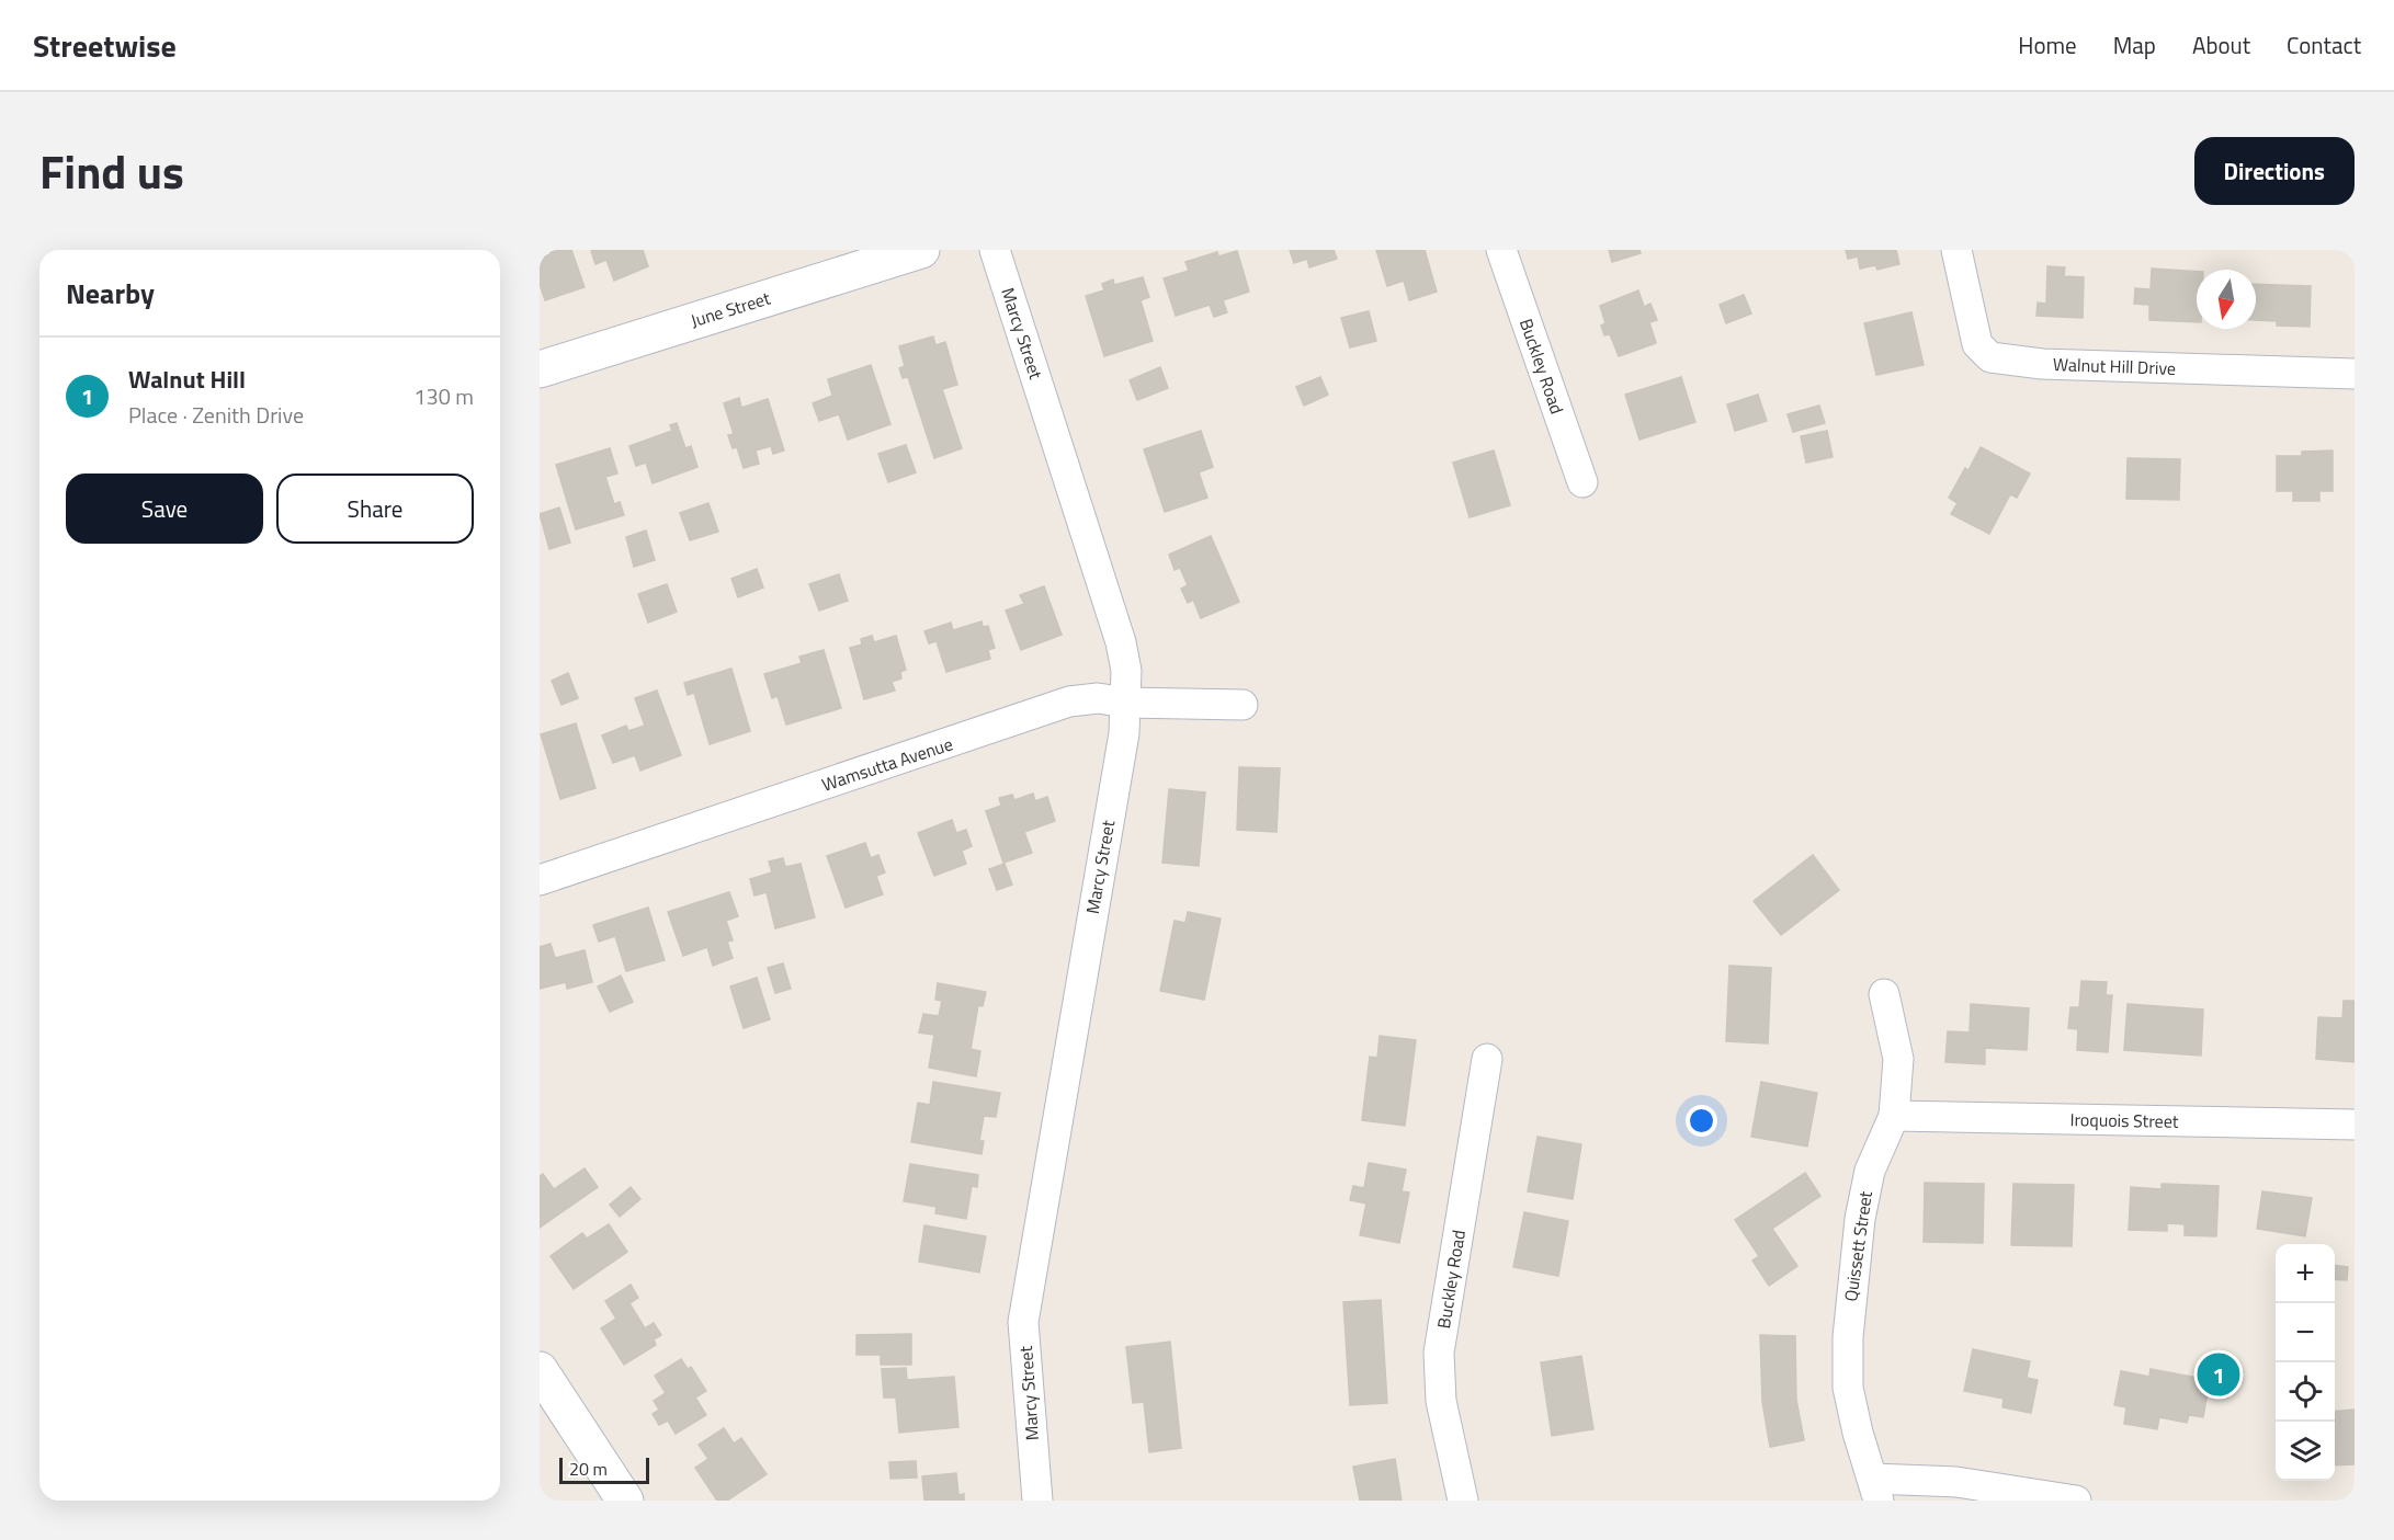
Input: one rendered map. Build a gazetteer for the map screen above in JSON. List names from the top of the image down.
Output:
{
  "streets": {
    "street": [
      "June Street",
      "Marcy Street",
      "Buckley Road",
      "Walnut Hill Drive",
      "Wamsutta Avenue",
      "Iroquois Street",
      "Quissett Street"
    ]
  },
  "crossings": [
    ["Marcy Street", "Wamsutta Avenue"],
    ["Iroquois Street", "Quissett Street"]
  ],
  "scale_bar": "20 m",
  "north": "bottom",
  "page": {
    "header": "Streetwise",
    "nav": [
      "Home",
      "Map",
      "About",
      "Contact"
    ],
    "title": "Find us",
    "buttons": [
      "Directions",
      ["Save", "Share"]
    ],
    "heading": "Nearby",
    "list": [
      {
        "mark": "1",
        "name": "Walnut Hill",
        "note": "Place · Zenith Drive",
        "value": "130 m"
      }
    ],
    "map_buttons": ["+", "−"],
    "pins": "1",
    "scale": "20 m"
  }
}
